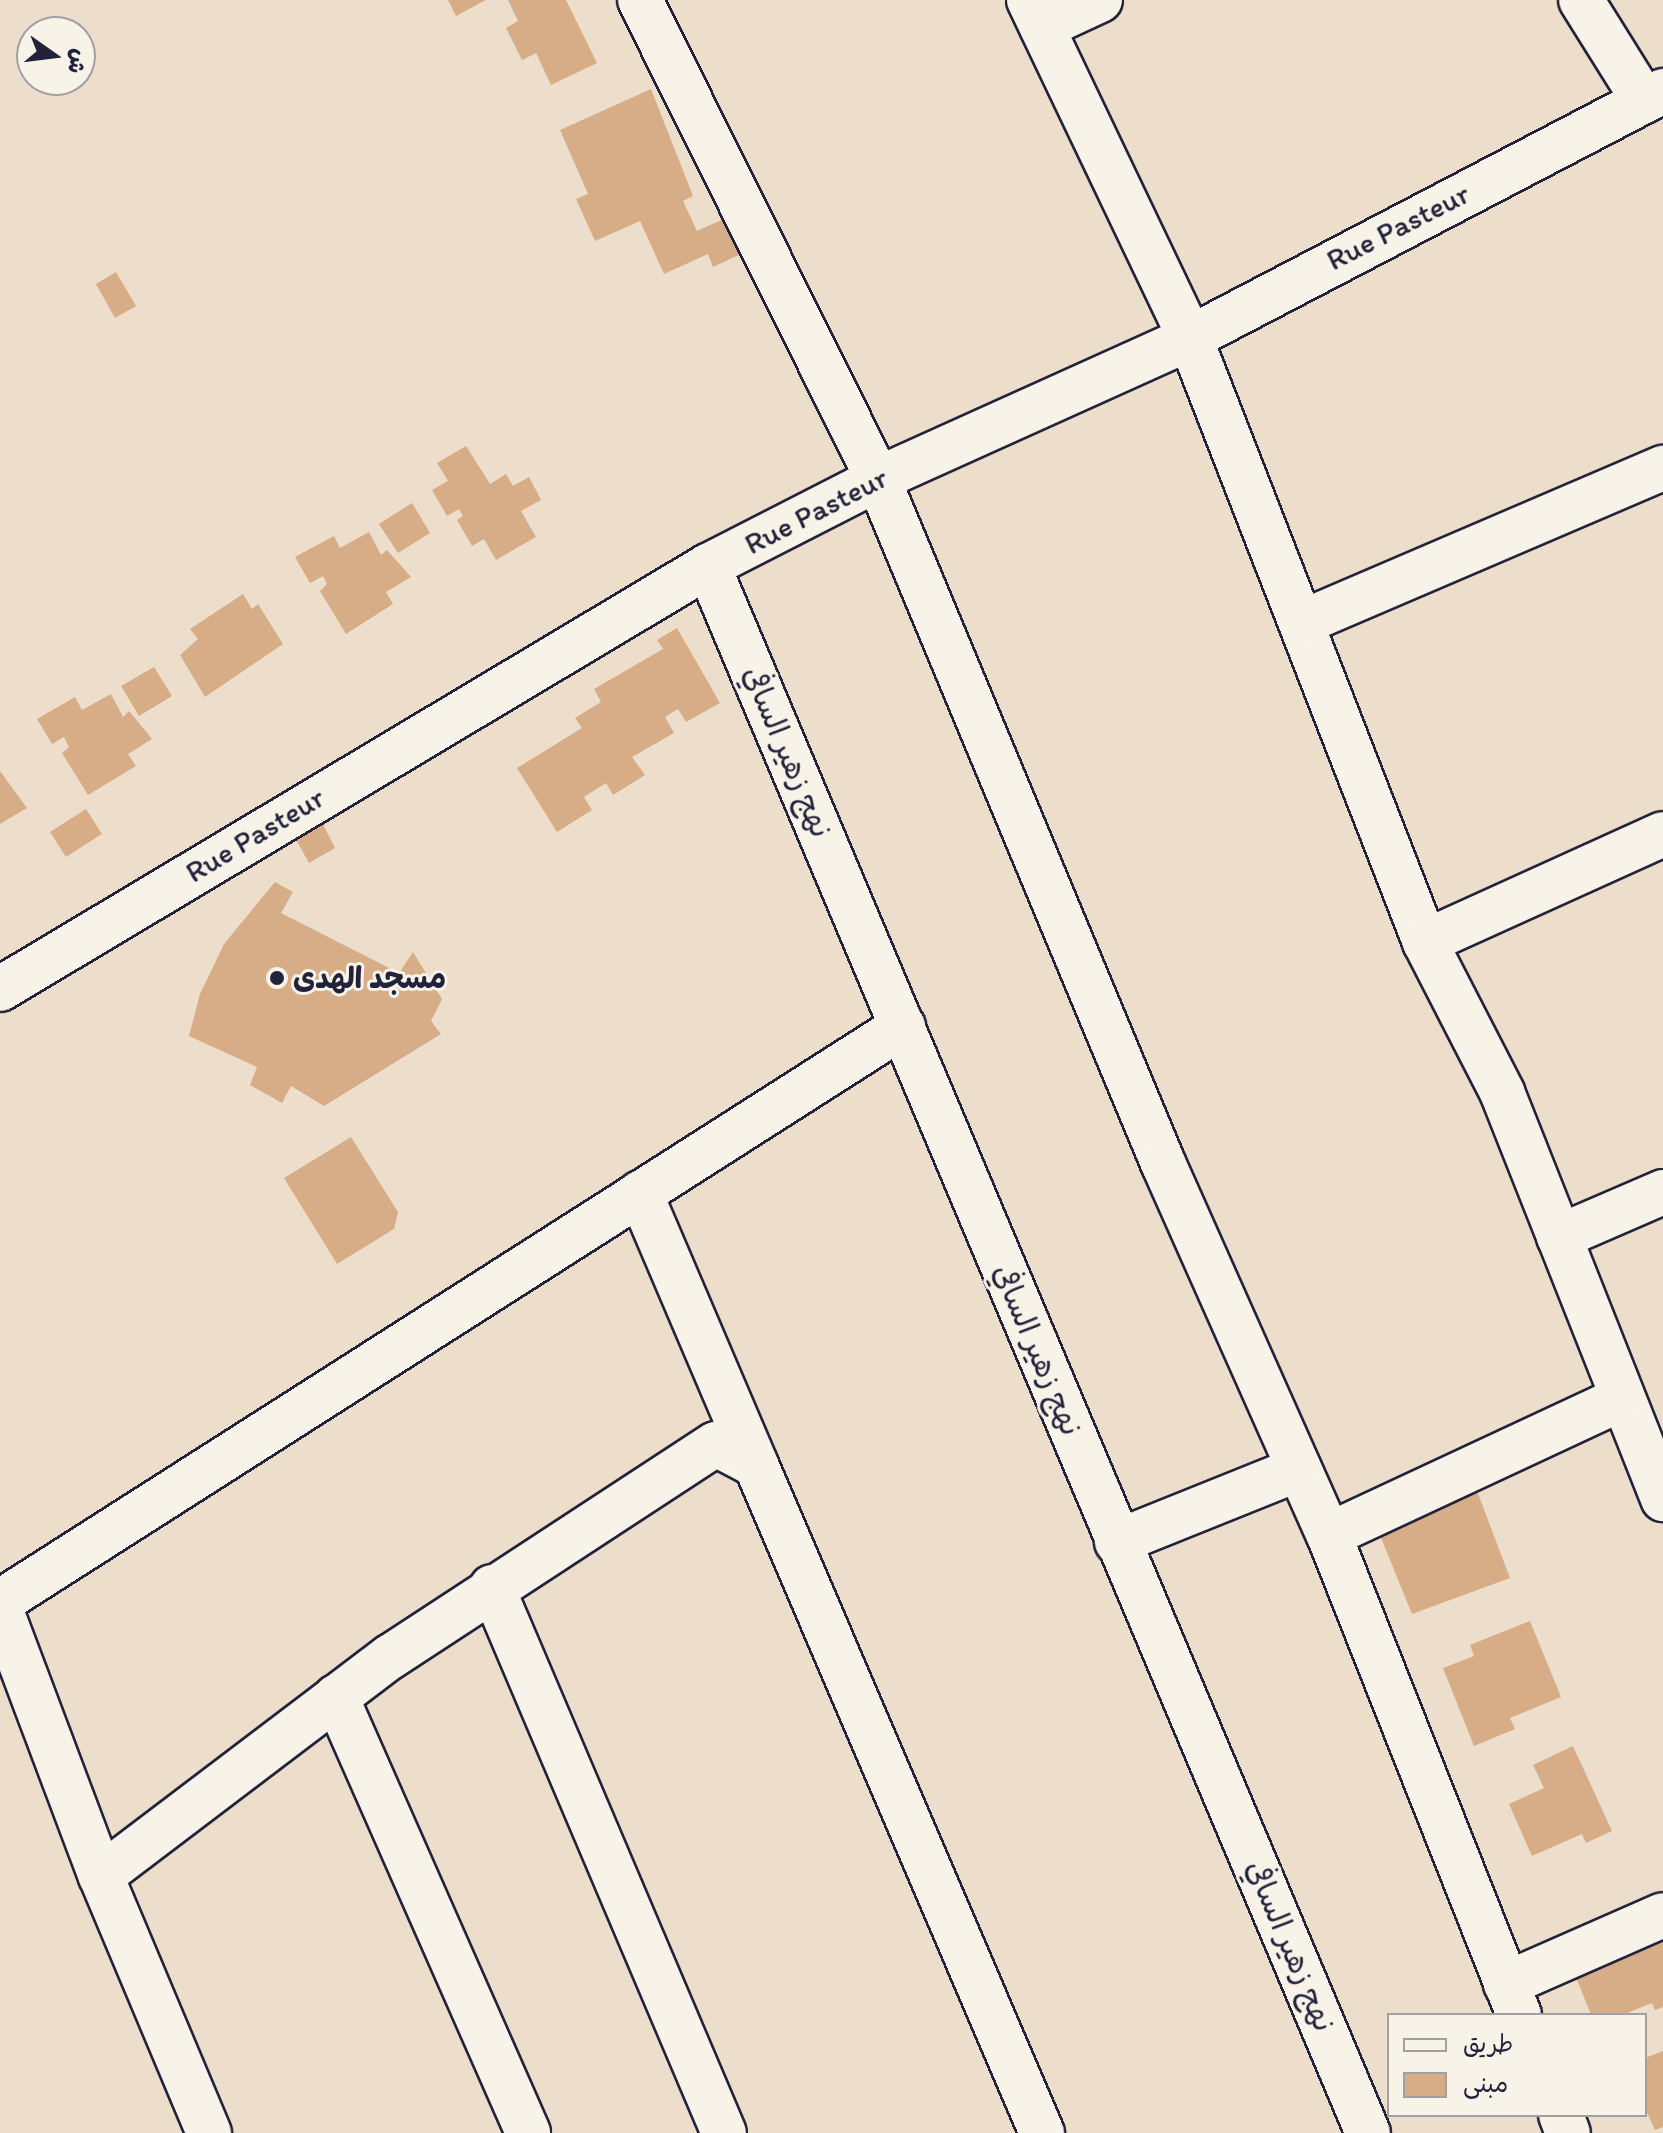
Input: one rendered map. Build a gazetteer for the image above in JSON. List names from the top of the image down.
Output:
{
  "streets": {
    "street": ["Rue Pasteur", "نهج زهير السافي"]
  },
  "crossings": [
    ["Rue Pasteur", "نهج زهير السافي"]
  ],
  "places": ["مسجد الهدى"],
  "legend": ["طريق", "مبنى"],
  "north": "right"
}
